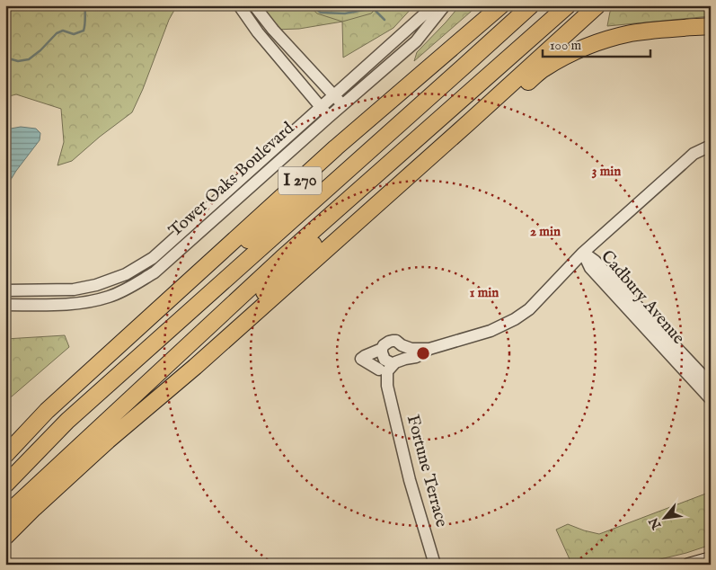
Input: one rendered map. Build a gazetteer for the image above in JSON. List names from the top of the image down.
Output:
{
  "streets": {
    "highway": ["I 270"],
    "street": ["Tower Oaks Boulevard", "Cadbury Avenue", "Fortune Terrace"]
  },
  "scale_bar": "100 m",
  "north": "bottom left",
  "rings": ["3 min", "2 min", "1 min"]
}
